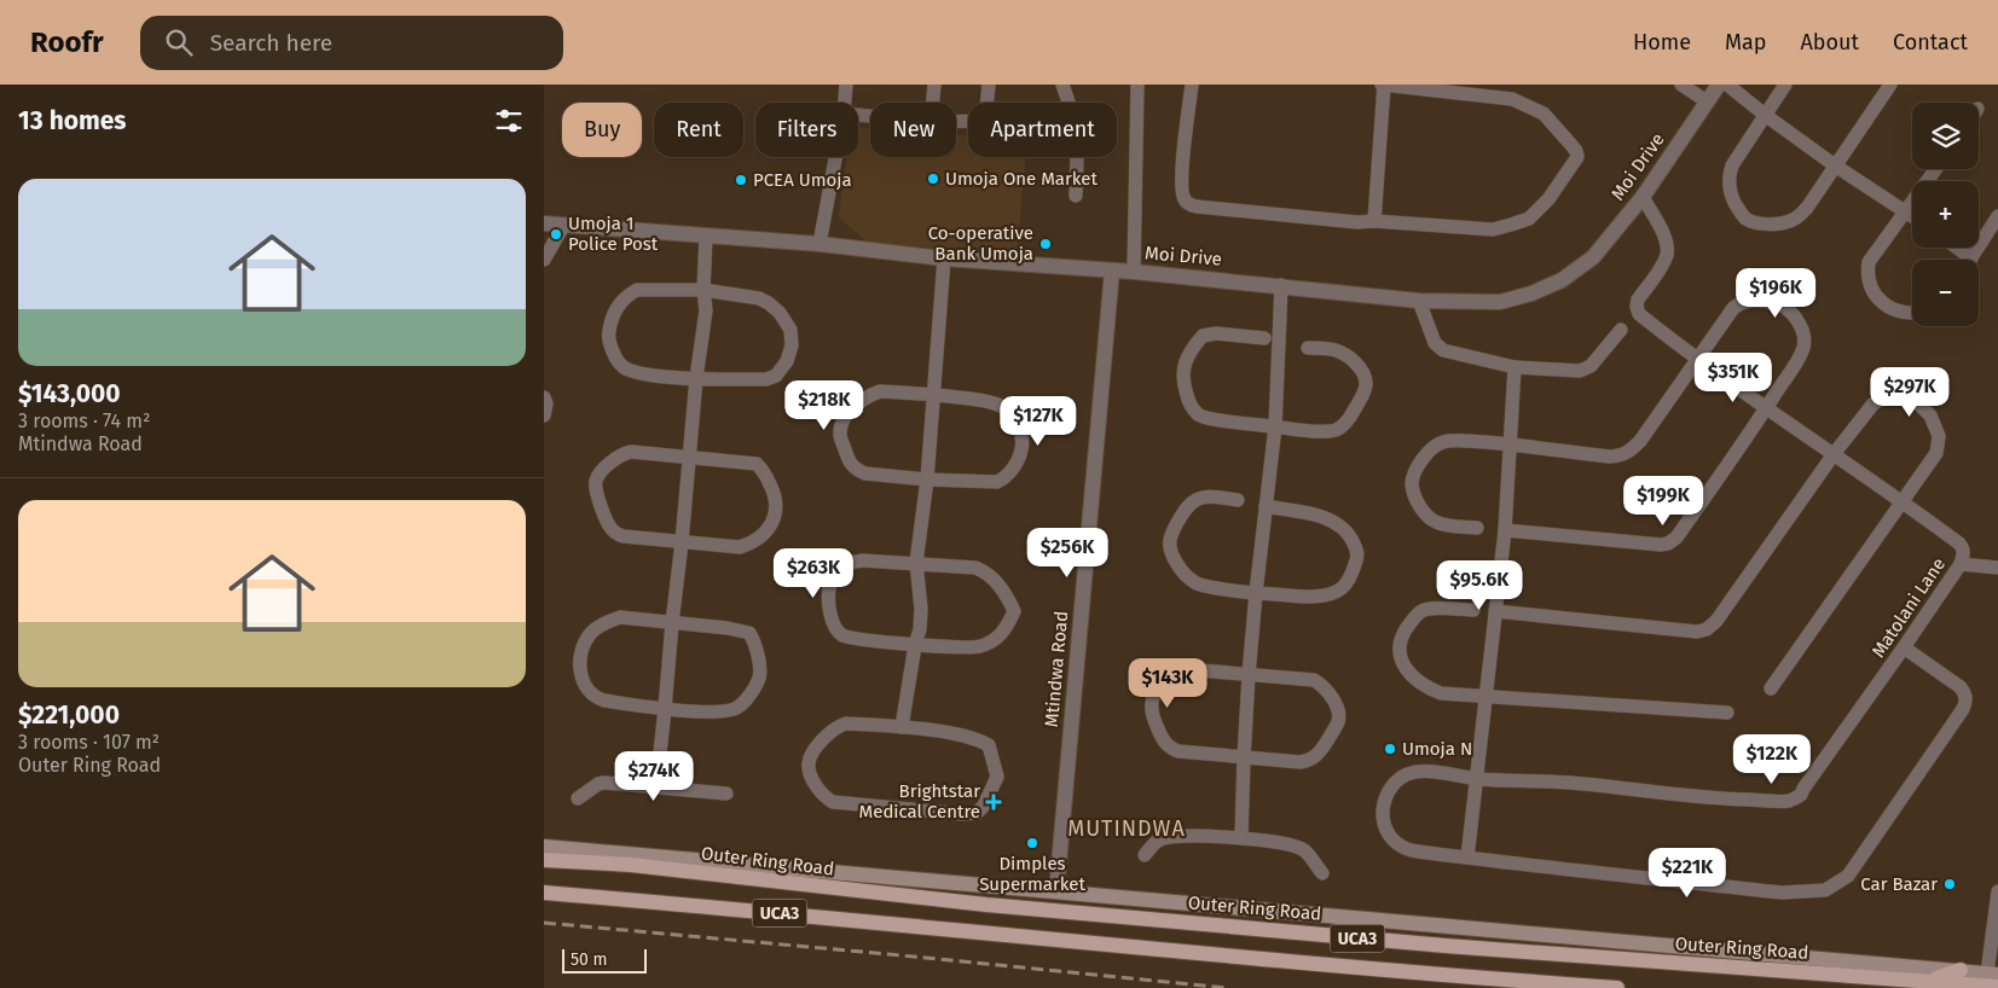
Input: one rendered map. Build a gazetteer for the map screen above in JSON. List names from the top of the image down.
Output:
{
  "streets": {
    "main road": ["Outer Ring Road", "UCA3"],
    "street": ["Moi Drive", "Matolani Lane", "Mtindwa Road"]
  },
  "crossings": [
    ["Moi Drive", "Matolani Lane"],
    ["Moi Drive", "Mtindwa Road"],
    ["Mtindwa Road", "UCA3"]
  ],
  "districts": ["MUTINDWA"],
  "places": {
    "other": [
      "Umoja One Market",
      "PCEA Umoja",
      "Umoja 1 Police Post",
      "Co-operative Bank Umoja",
      "Umoja N",
      "Dimples Supermarket",
      "Car Bazar"
    ],
    "health": ["Brightstar Medical Centre"]
  },
  "scale_bar": "50 m",
  "page": {
    "header": "Roofr",
    "search": "Search here",
    "nav": [
      "Home",
      "Map",
      "About",
      "Contact"
    ],
    "heading": "13 homes",
    "map_buttons": ["+", "−"],
    "chip": [
      "Buy",
      "Rent",
      "Filters",
      "New",
      "Apartment"
    ],
    "list": [
      {
        "name": "$143,000",
        "note": "3 rooms · 74 m² · Mtindwa Road"
      },
      {
        "name": "$221,000",
        "note": "3 rooms · 107 m² · Outer Ring Road"
      }
    ],
    "price": [
      "$196K",
      "$351K",
      "$297K",
      "$218K",
      "$127K",
      "$199K",
      "$256K",
      "$263K",
      "$95.6K",
      "$143K",
      "$122K",
      "$274K",
      "$221K"
    ],
    "scale": "50 m"
  }
}
